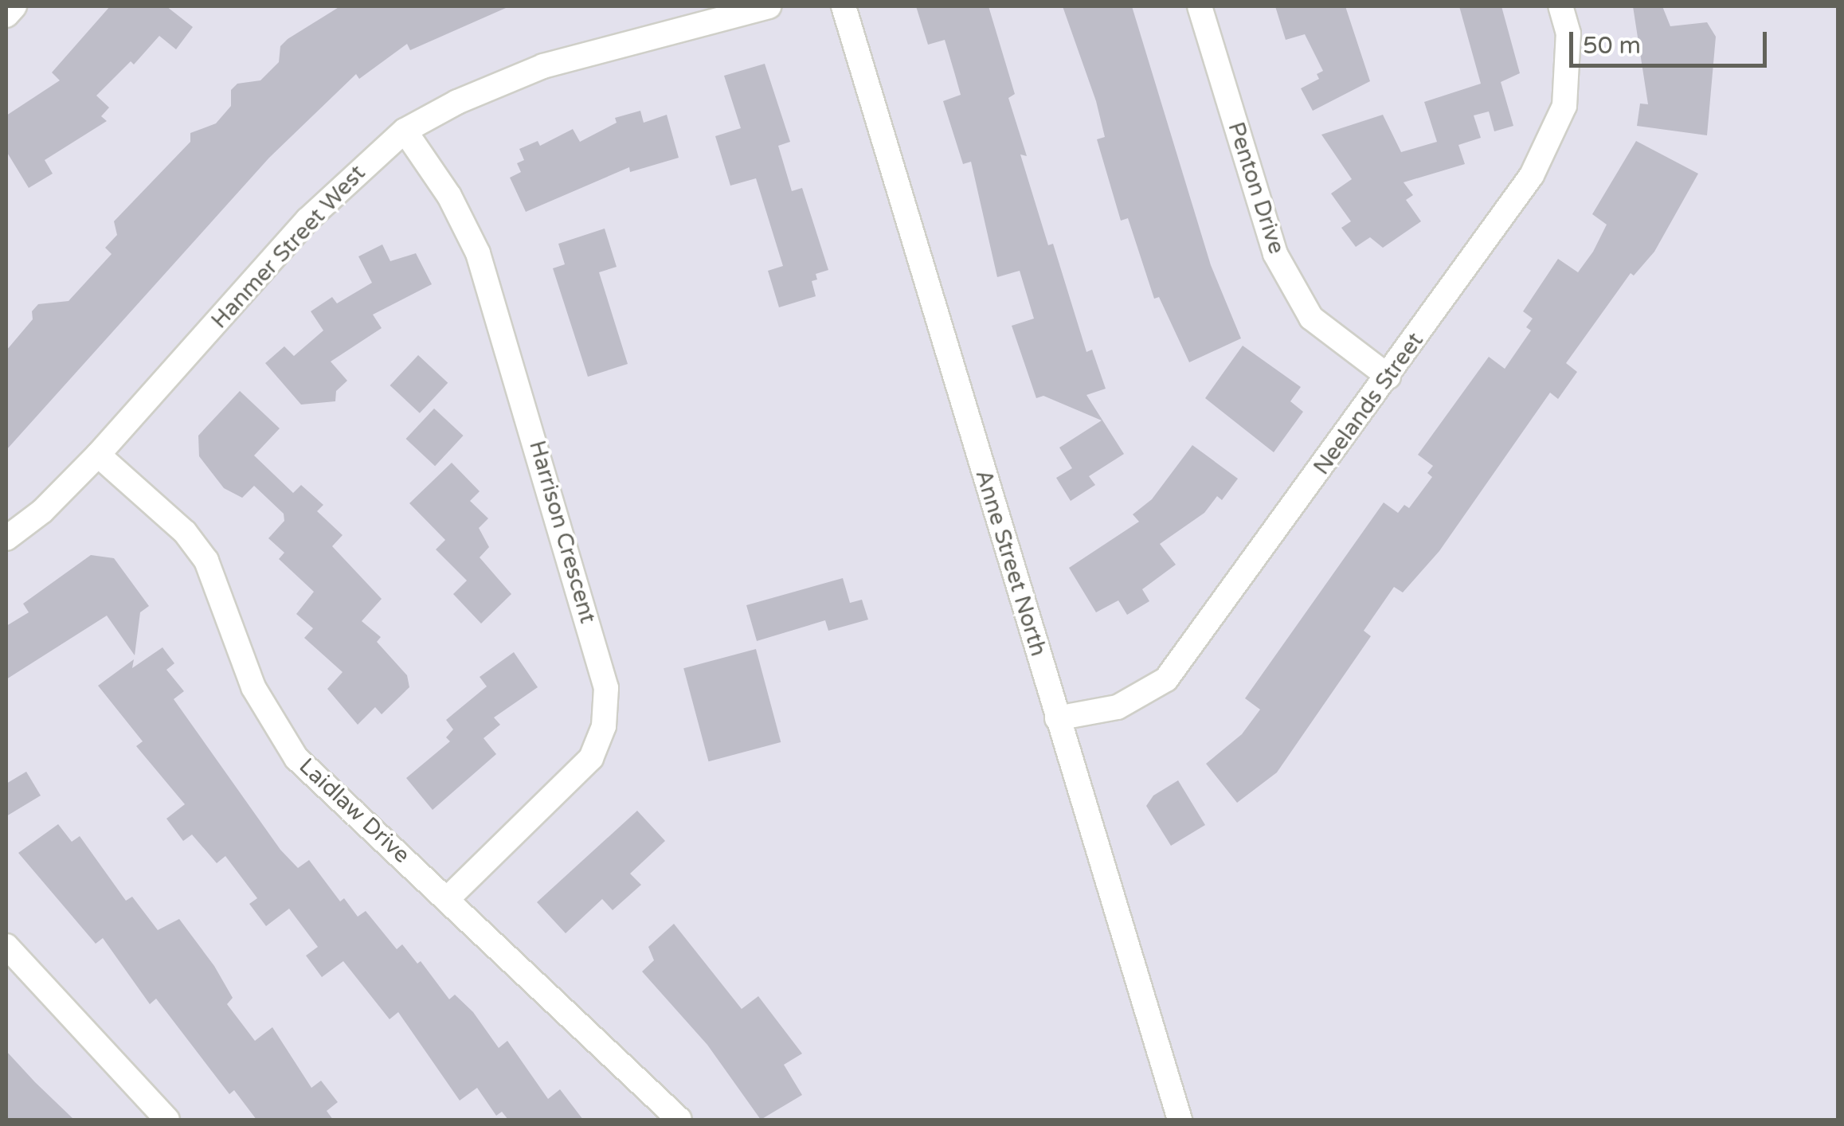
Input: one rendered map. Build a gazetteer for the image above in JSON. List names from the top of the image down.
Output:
{
  "streets": {
    "street": [
      "Penton Drive",
      "Hanmer Street West",
      "Neelands Street",
      "Harrison Crescent",
      "Anne Street North",
      "Laidlaw Drive"
    ]
  },
  "crossings": [
    ["Penton Drive", "Neelands Street"],
    ["Hanmer Street West", "Harrison Crescent"],
    ["Hanmer Street West", "Laidlaw Drive"],
    ["Neelands Street", "Anne Street North"],
    ["Harrison Crescent", "Laidlaw Drive"]
  ],
  "scale_bar": "50 m"
}
